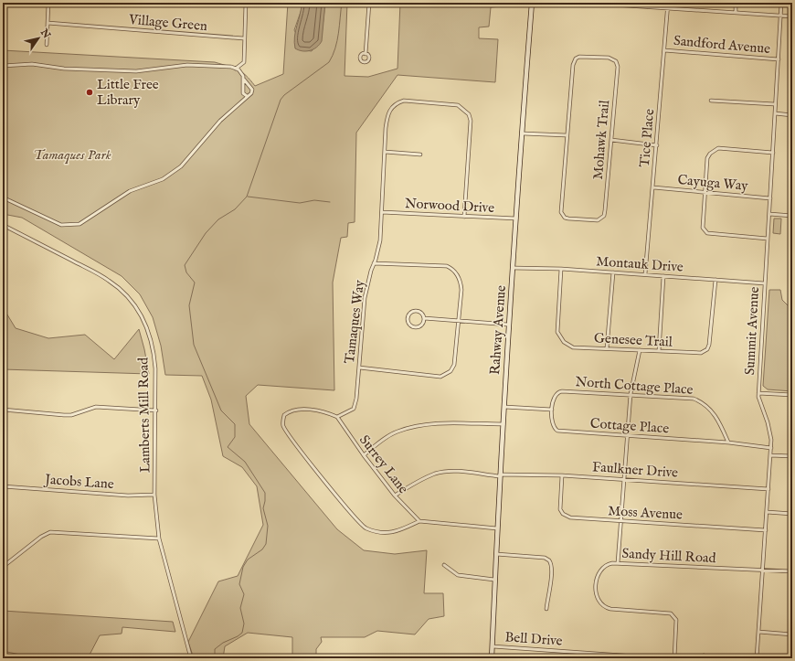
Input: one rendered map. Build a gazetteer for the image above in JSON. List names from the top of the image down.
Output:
{
  "streets": {
    "street": [
      "Village Green",
      "Sandford Avenue",
      "Tice Place",
      "Mohawk Trail",
      "Cayuga Way",
      "Norwood Drive",
      "Montauk Drive",
      "Tamaques Way",
      "Rahway Avenue",
      "Summit Avenue",
      "Genesee Trail",
      "North Cottage Place",
      "Lamberts Mill Road",
      "Cottage Place",
      "Surrey Lane",
      "Faulkner Drive",
      "Jacobs Lane",
      "Moss Avenue",
      "Sandy Hill Road",
      "Bell Drive"
    ]
  },
  "crossings": [
    ["Sandford Avenue", "Tice Place"],
    ["Sandford Avenue", "Summit Avenue"],
    ["Tice Place", "Cayuga Way"],
    ["Tice Place", "Montauk Drive"],
    ["Cayuga Way", "Summit Avenue"],
    ["Norwood Drive", "Tamaques Way"],
    ["Norwood Drive", "Rahway Avenue"],
    ["Montauk Drive", "Rahway Avenue"],
    ["Montauk Drive", "Summit Avenue"],
    ["Montauk Drive", "Genesee Trail"],
    ["Tamaques Way", "Surrey Lane"],
    ["Rahway Avenue", "Faulkner Drive"],
    ["Rahway Avenue", "Bell Drive"],
    ["Summit Avenue", "Cottage Place"],
    ["Summit Avenue", "Faulkner Drive"],
    ["Summit Avenue", "Moss Avenue"],
    ["Summit Avenue", "Sandy Hill Road"],
    ["North Cottage Place", "Cottage Place"],
    ["Lamberts Mill Road", "Jacobs Lane"],
    ["Surrey Lane", "Faulkner Drive"],
    ["Faulkner Drive", "Moss Avenue"]
  ],
  "parks": ["Tamaques Park"],
  "places": ["Little Free Library"],
  "north": "top right"
}
